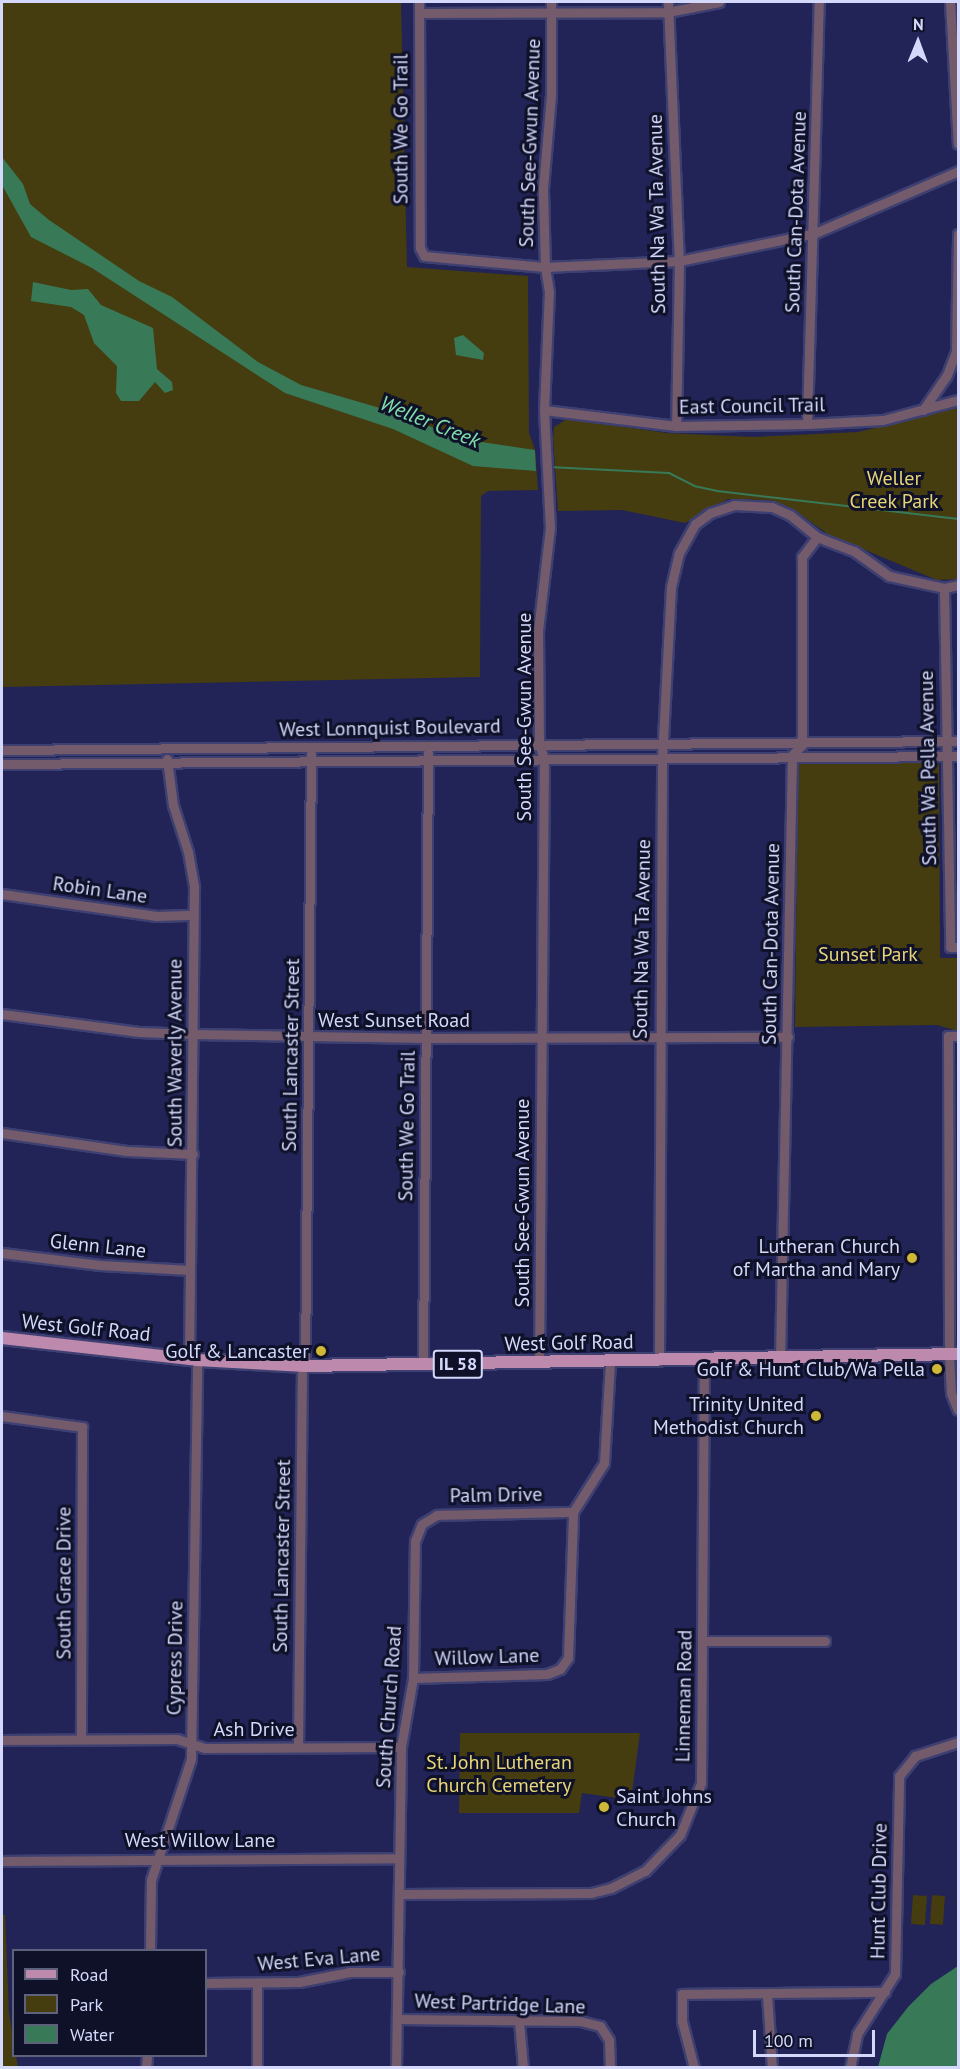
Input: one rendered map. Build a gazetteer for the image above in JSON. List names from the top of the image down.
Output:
{
  "streets": {
    "main road": ["West Golf Road", "IL 58"],
    "street": [
      "South We Go Trail",
      "South See-Gwun Avenue",
      "South Can-Dota Avenue",
      "South Na Wa Ta Avenue",
      "East Council Trail",
      "West Lonnquist Boulevard",
      "South Wa Pella Avenue",
      "Robin Lane",
      "West Sunset Road",
      "South Waverly Avenue",
      "South Lancaster Street",
      "Glenn Lane",
      "Palm Drive",
      "South Grace Drive",
      "Willow Lane",
      "Cypress Drive",
      "Linneman Road",
      "South Church Road",
      "Ash Drive",
      "West Willow Lane",
      "Hunt Club Drive",
      "West Eva Lane",
      "West Partridge Lane"
    ]
  },
  "crossings": [
    ["South We Go Trail", "South See-Gwun Avenue"],
    ["South We Go Trail", "West Lonnquist Boulevard"],
    ["South We Go Trail", "West Sunset Road"],
    ["South We Go Trail", "West Golf Road"],
    ["South See-Gwun Avenue", "East Council Trail"],
    ["South See-Gwun Avenue", "West Lonnquist Boulevard"],
    ["South See-Gwun Avenue", "West Sunset Road"],
    ["South See-Gwun Avenue", "West Golf Road"],
    ["South Can-Dota Avenue", "East Council Trail"],
    ["South Can-Dota Avenue", "West Lonnquist Boulevard"],
    ["South Can-Dota Avenue", "West Sunset Road"],
    ["South Can-Dota Avenue", "West Golf Road"],
    ["South Na Wa Ta Avenue", "East Council Trail"],
    ["South Na Wa Ta Avenue", "West Lonnquist Boulevard"],
    ["South Na Wa Ta Avenue", "West Sunset Road"],
    ["South Na Wa Ta Avenue", "West Golf Road"],
    ["West Lonnquist Boulevard", "South Wa Pella Avenue"],
    ["West Lonnquist Boulevard", "South Waverly Avenue"],
    ["West Lonnquist Boulevard", "South Lancaster Street"],
    ["Robin Lane", "South Waverly Avenue"],
    ["West Sunset Road", "South Waverly Avenue"],
    ["West Sunset Road", "South Lancaster Street"],
    ["South Waverly Avenue", "Glenn Lane"],
    ["South Waverly Avenue", "West Golf Road"],
    ["South Waverly Avenue", "Cypress Drive"],
    ["South Lancaster Street", "West Golf Road"],
    ["South Lancaster Street", "Ash Drive"],
    ["West Golf Road", "Cypress Drive"],
    ["West Golf Road", "Linneman Road"],
    ["Palm Drive", "Willow Lane"],
    ["Palm Drive", "South Church Road"],
    ["South Grace Drive", "Ash Drive"],
    ["Willow Lane", "South Church Road"],
    ["Cypress Drive", "Ash Drive"],
    ["Cypress Drive", "West Willow Lane"],
    ["South Church Road", "Ash Drive"],
    ["South Church Road", "West Willow Lane"]
  ],
  "water": ["Weller Creek"],
  "parks": ["Weller Creek Park", "Sunset Park", "St. John Lutheran Church Cemetery"],
  "places": [
    "Lutheran Church of Martha and Mary",
    "Golf & Lancaster",
    "Golf & Hunt Club/Wa Pella",
    "Trinity United Methodist Church",
    "Saint Johns Church"
  ],
  "legend": ["Road", "Park", "Water"],
  "scale_bar": "100 m",
  "north": "top"
}
